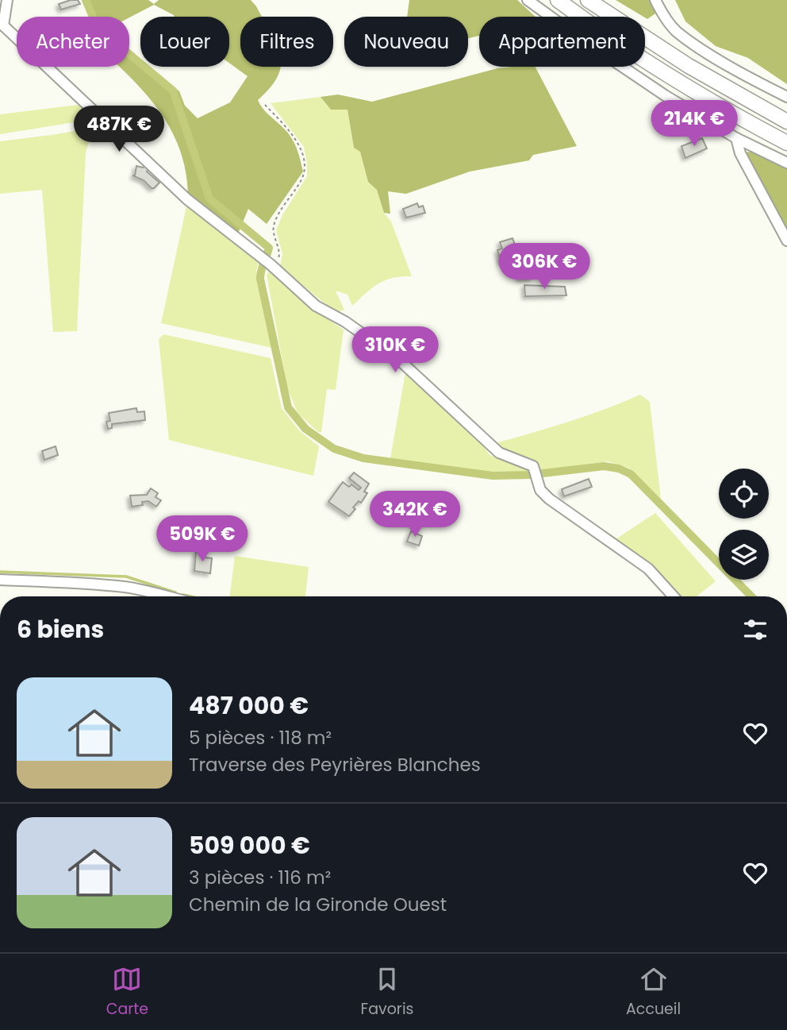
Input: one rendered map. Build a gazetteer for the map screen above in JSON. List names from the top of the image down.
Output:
{
  "page": {
    "chip": [
      "Acheter",
      "Louer",
      "Filtres",
      "Nouveau",
      "Appartement"
    ],
    "price": [
      "214K €",
      "487K €",
      "306K €",
      "310K €",
      "342K €",
      "509K €"
    ],
    "heading": "6 biens",
    "list": [
      {
        "name": "487 000 €",
        "note": "5 pièces · 118 m² · Traverse des Peyrières Blanches"
      },
      {
        "name": "509 000 €",
        "note": "3 pièces · 116 m² · Chemin de la Gironde Ouest"
      }
    ],
    "tabs": ["Carte", "Favoris", "Accueil"]
  }
}
